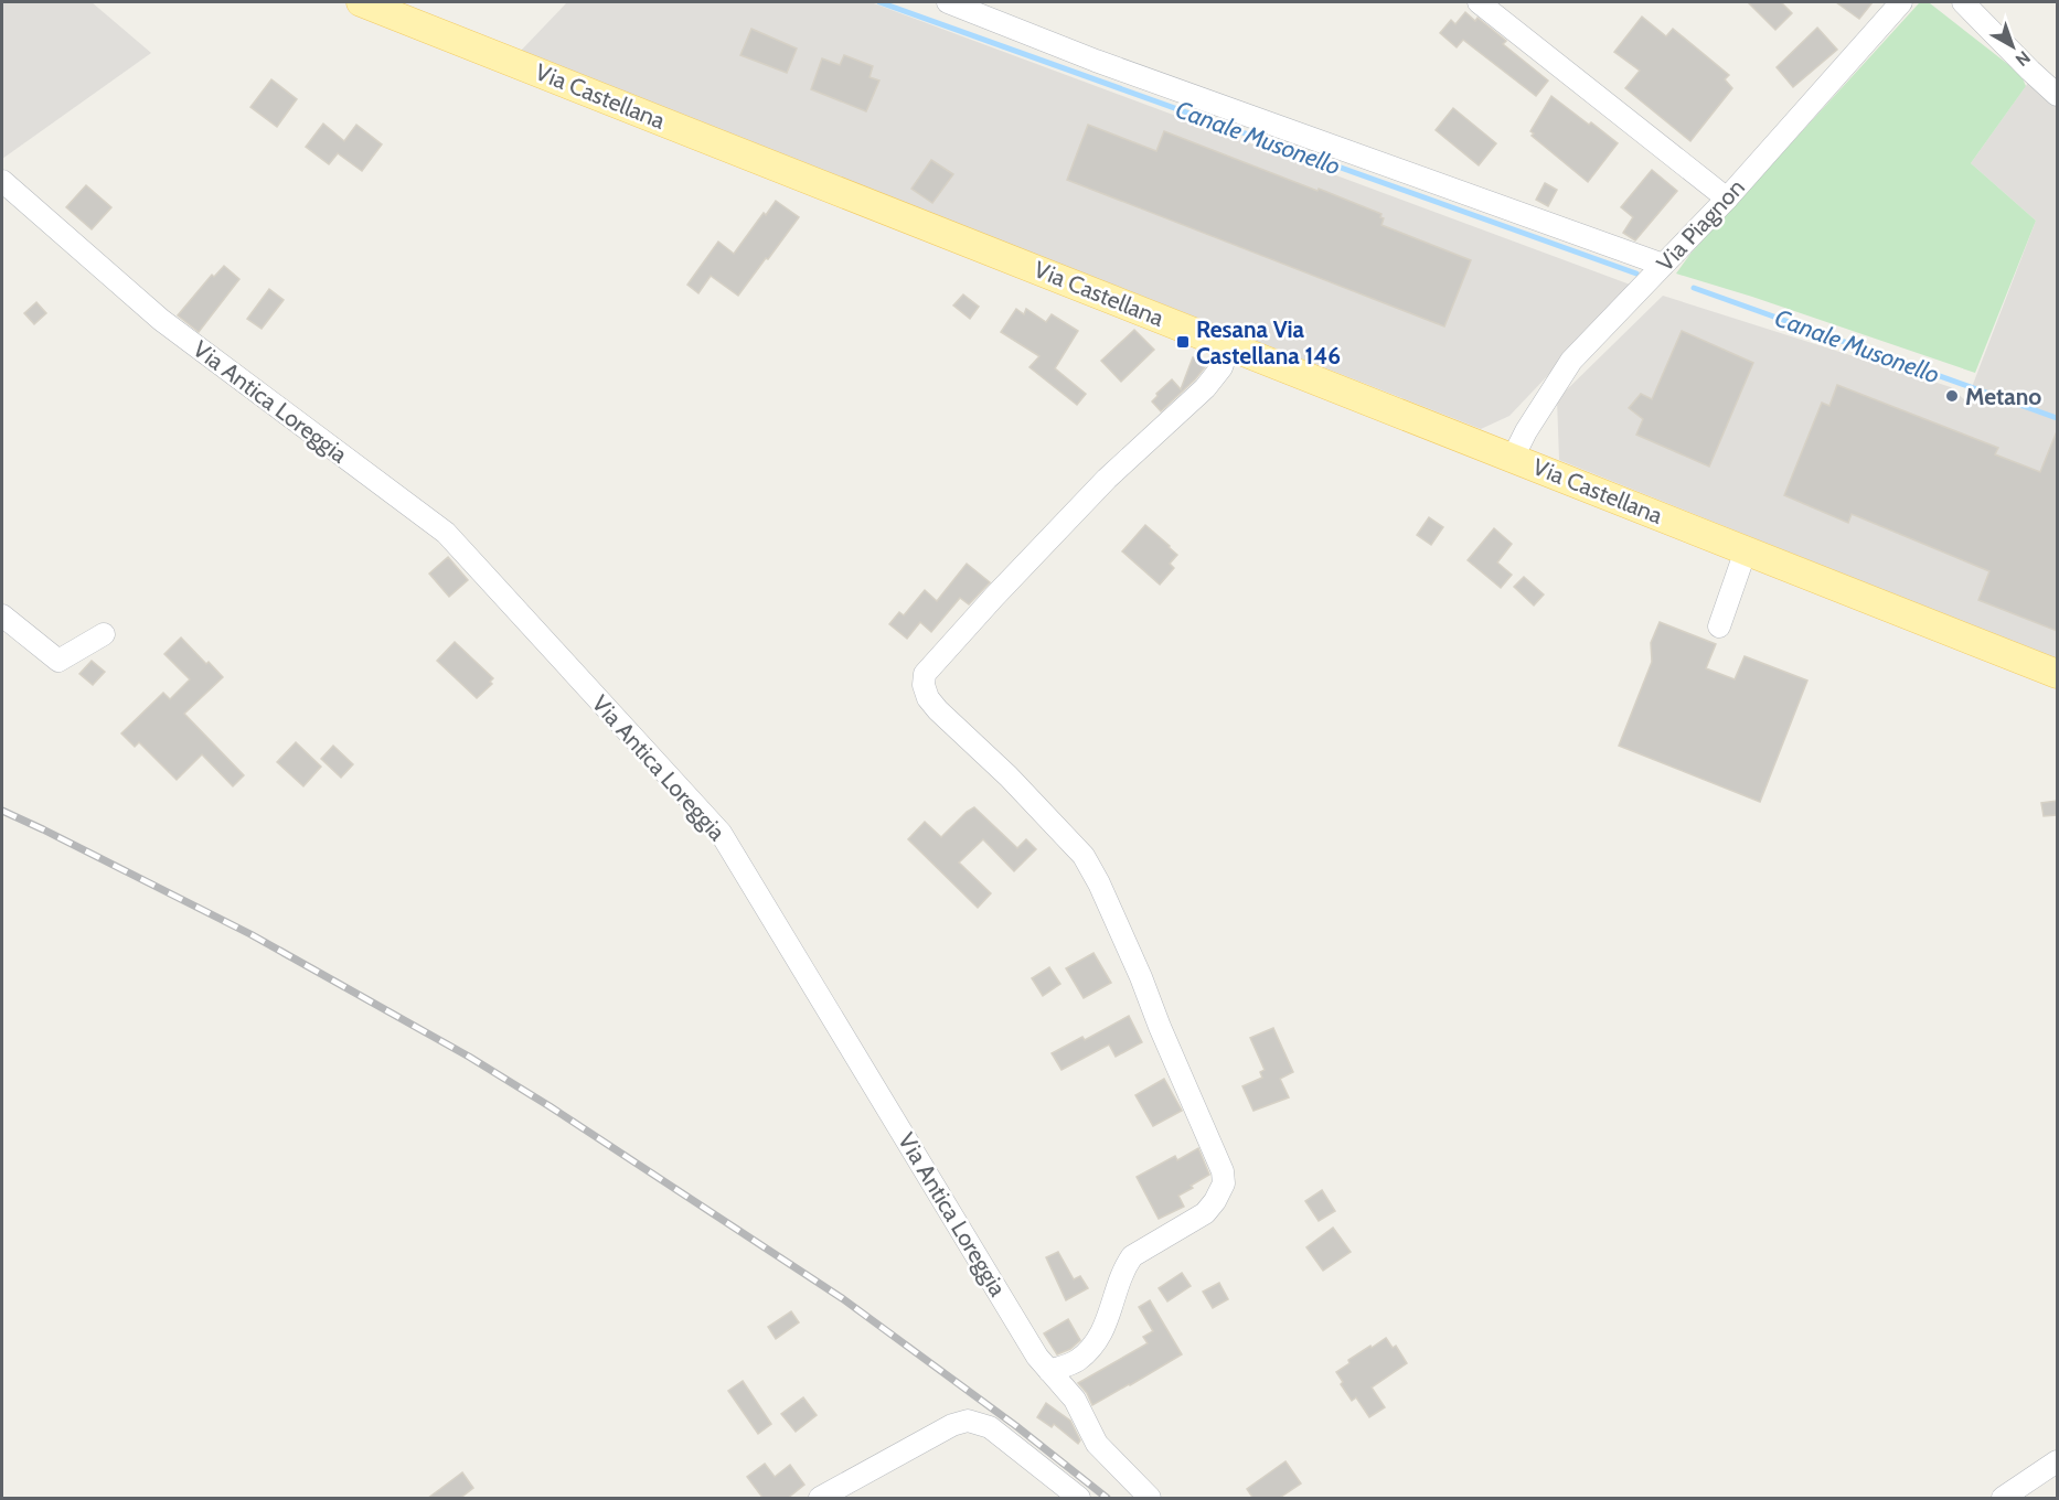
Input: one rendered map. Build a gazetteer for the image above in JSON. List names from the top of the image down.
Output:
{
  "streets": {
    "main road": ["Via Castellana"],
    "street": ["Via Piagnon", "Via Antica Loreggia"]
  },
  "crossings": [
    ["Via Castellana", "Via Piagnon"]
  ],
  "water": ["Canale Musonello"],
  "places": {
    "transit": ["Resana Via Castellana 146"],
    "other": ["Metano"]
  },
  "north": "bottom right"
}
